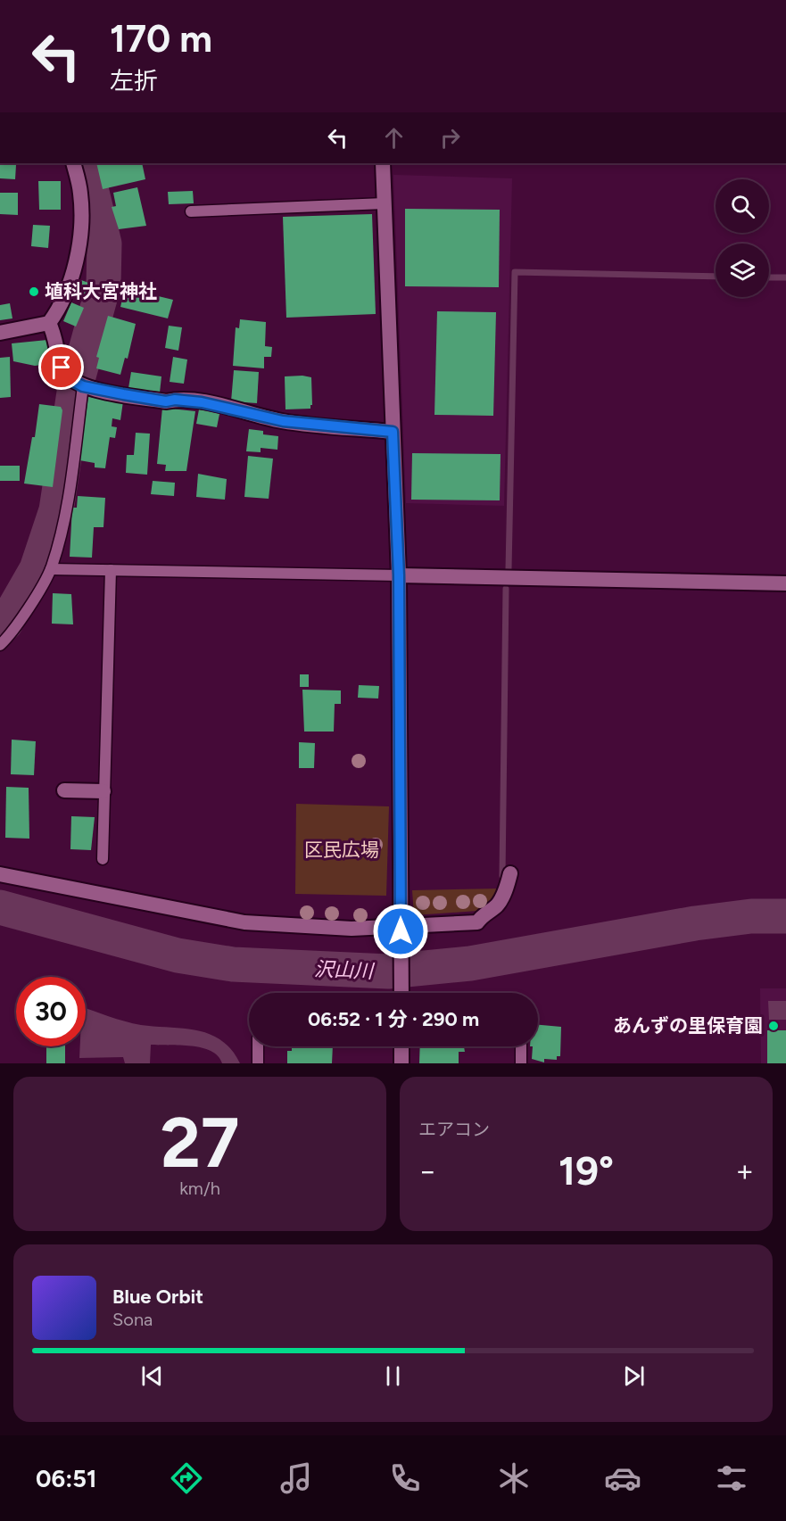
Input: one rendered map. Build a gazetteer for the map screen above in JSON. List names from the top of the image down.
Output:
{
  "water": ["沢山川"],
  "parks": ["区民広場"],
  "places": ["埴科大宮神社", "あんずの里保育園"],
  "page": {
    "turn": ["170 m", "左折"],
    "limit": "30",
    "trip": "06:52 · 1 分 · 290 m",
    "tile": [
      ["27", "km/h"],
      "エアコン"
    ],
    "heat": ["−", "19°", "+"],
    "song": ["Blue Orbit", "Sona"],
    "tabs": "06:51"
  }
}
